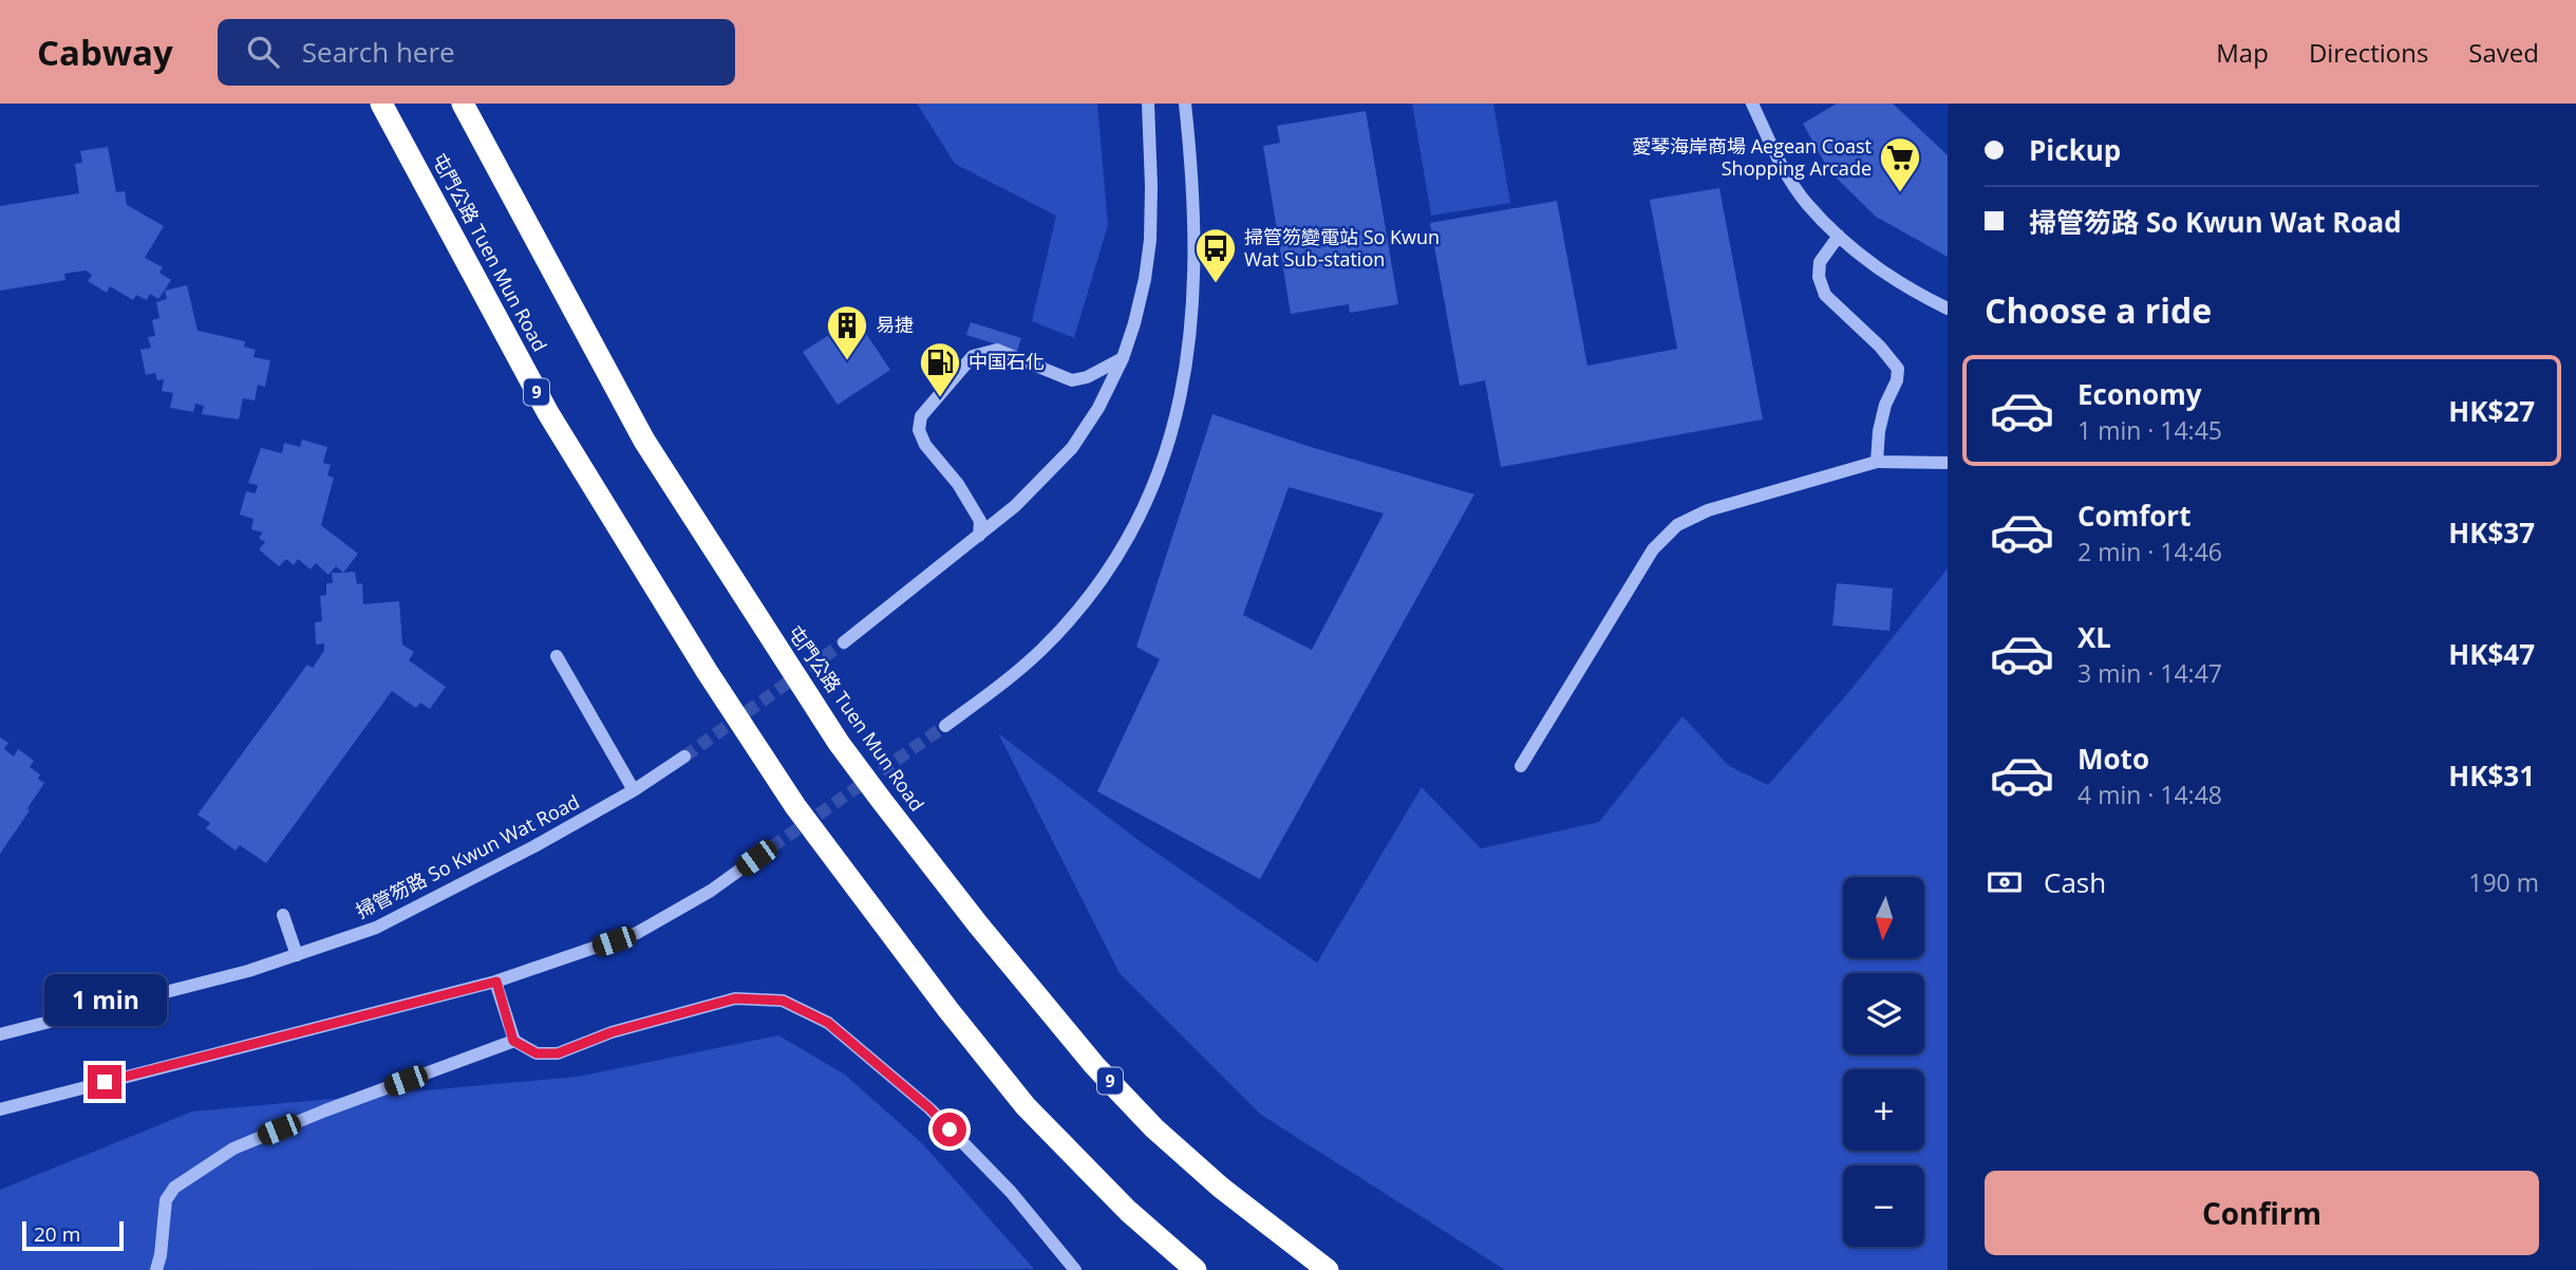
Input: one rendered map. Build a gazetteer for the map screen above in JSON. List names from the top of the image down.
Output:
{
  "streets": {
    "highway": ["屯門公路 Tuen Mun Road", "9"],
    "street": ["掃管笏路 So Kwun Wat Road"]
  },
  "places": {
    "supermarket": ["愛琴海岸商場 Aegean Coast Shopping Arcade"],
    "bus stop": ["掃管笏變電站 So Kwun Wat Sub-station"],
    "building": ["易捷"],
    "fuel station": ["中国石化"]
  },
  "scale_bar": "20 m",
  "north": "bottom",
  "page": {
    "header": "Cabway",
    "search": "Search here",
    "nav": ["Map", "Directions", "Saved"],
    "banner": ["Pickup", "掃管笏路 So Kwun Wat Road"],
    "heading": "Choose a ride",
    "list": [
      {
        "name": "Economy",
        "note": "1 min · 14:45",
        "value": "HK$27"
      },
      {
        "name": "Comfort",
        "note": "2 min · 14:46",
        "value": "HK$37"
      },
      {
        "name": "XL",
        "note": "3 min · 14:47",
        "value": "HK$47"
      },
      {
        "name": "Moto",
        "note": "4 min · 14:48",
        "value": "HK$31"
      }
    ],
    "pay": ["Cash", "190 m"],
    "map_buttons": ["+", "−"],
    "bubble": "1 min",
    "buttons": "Confirm",
    "scale": "20 m"
  }
}
